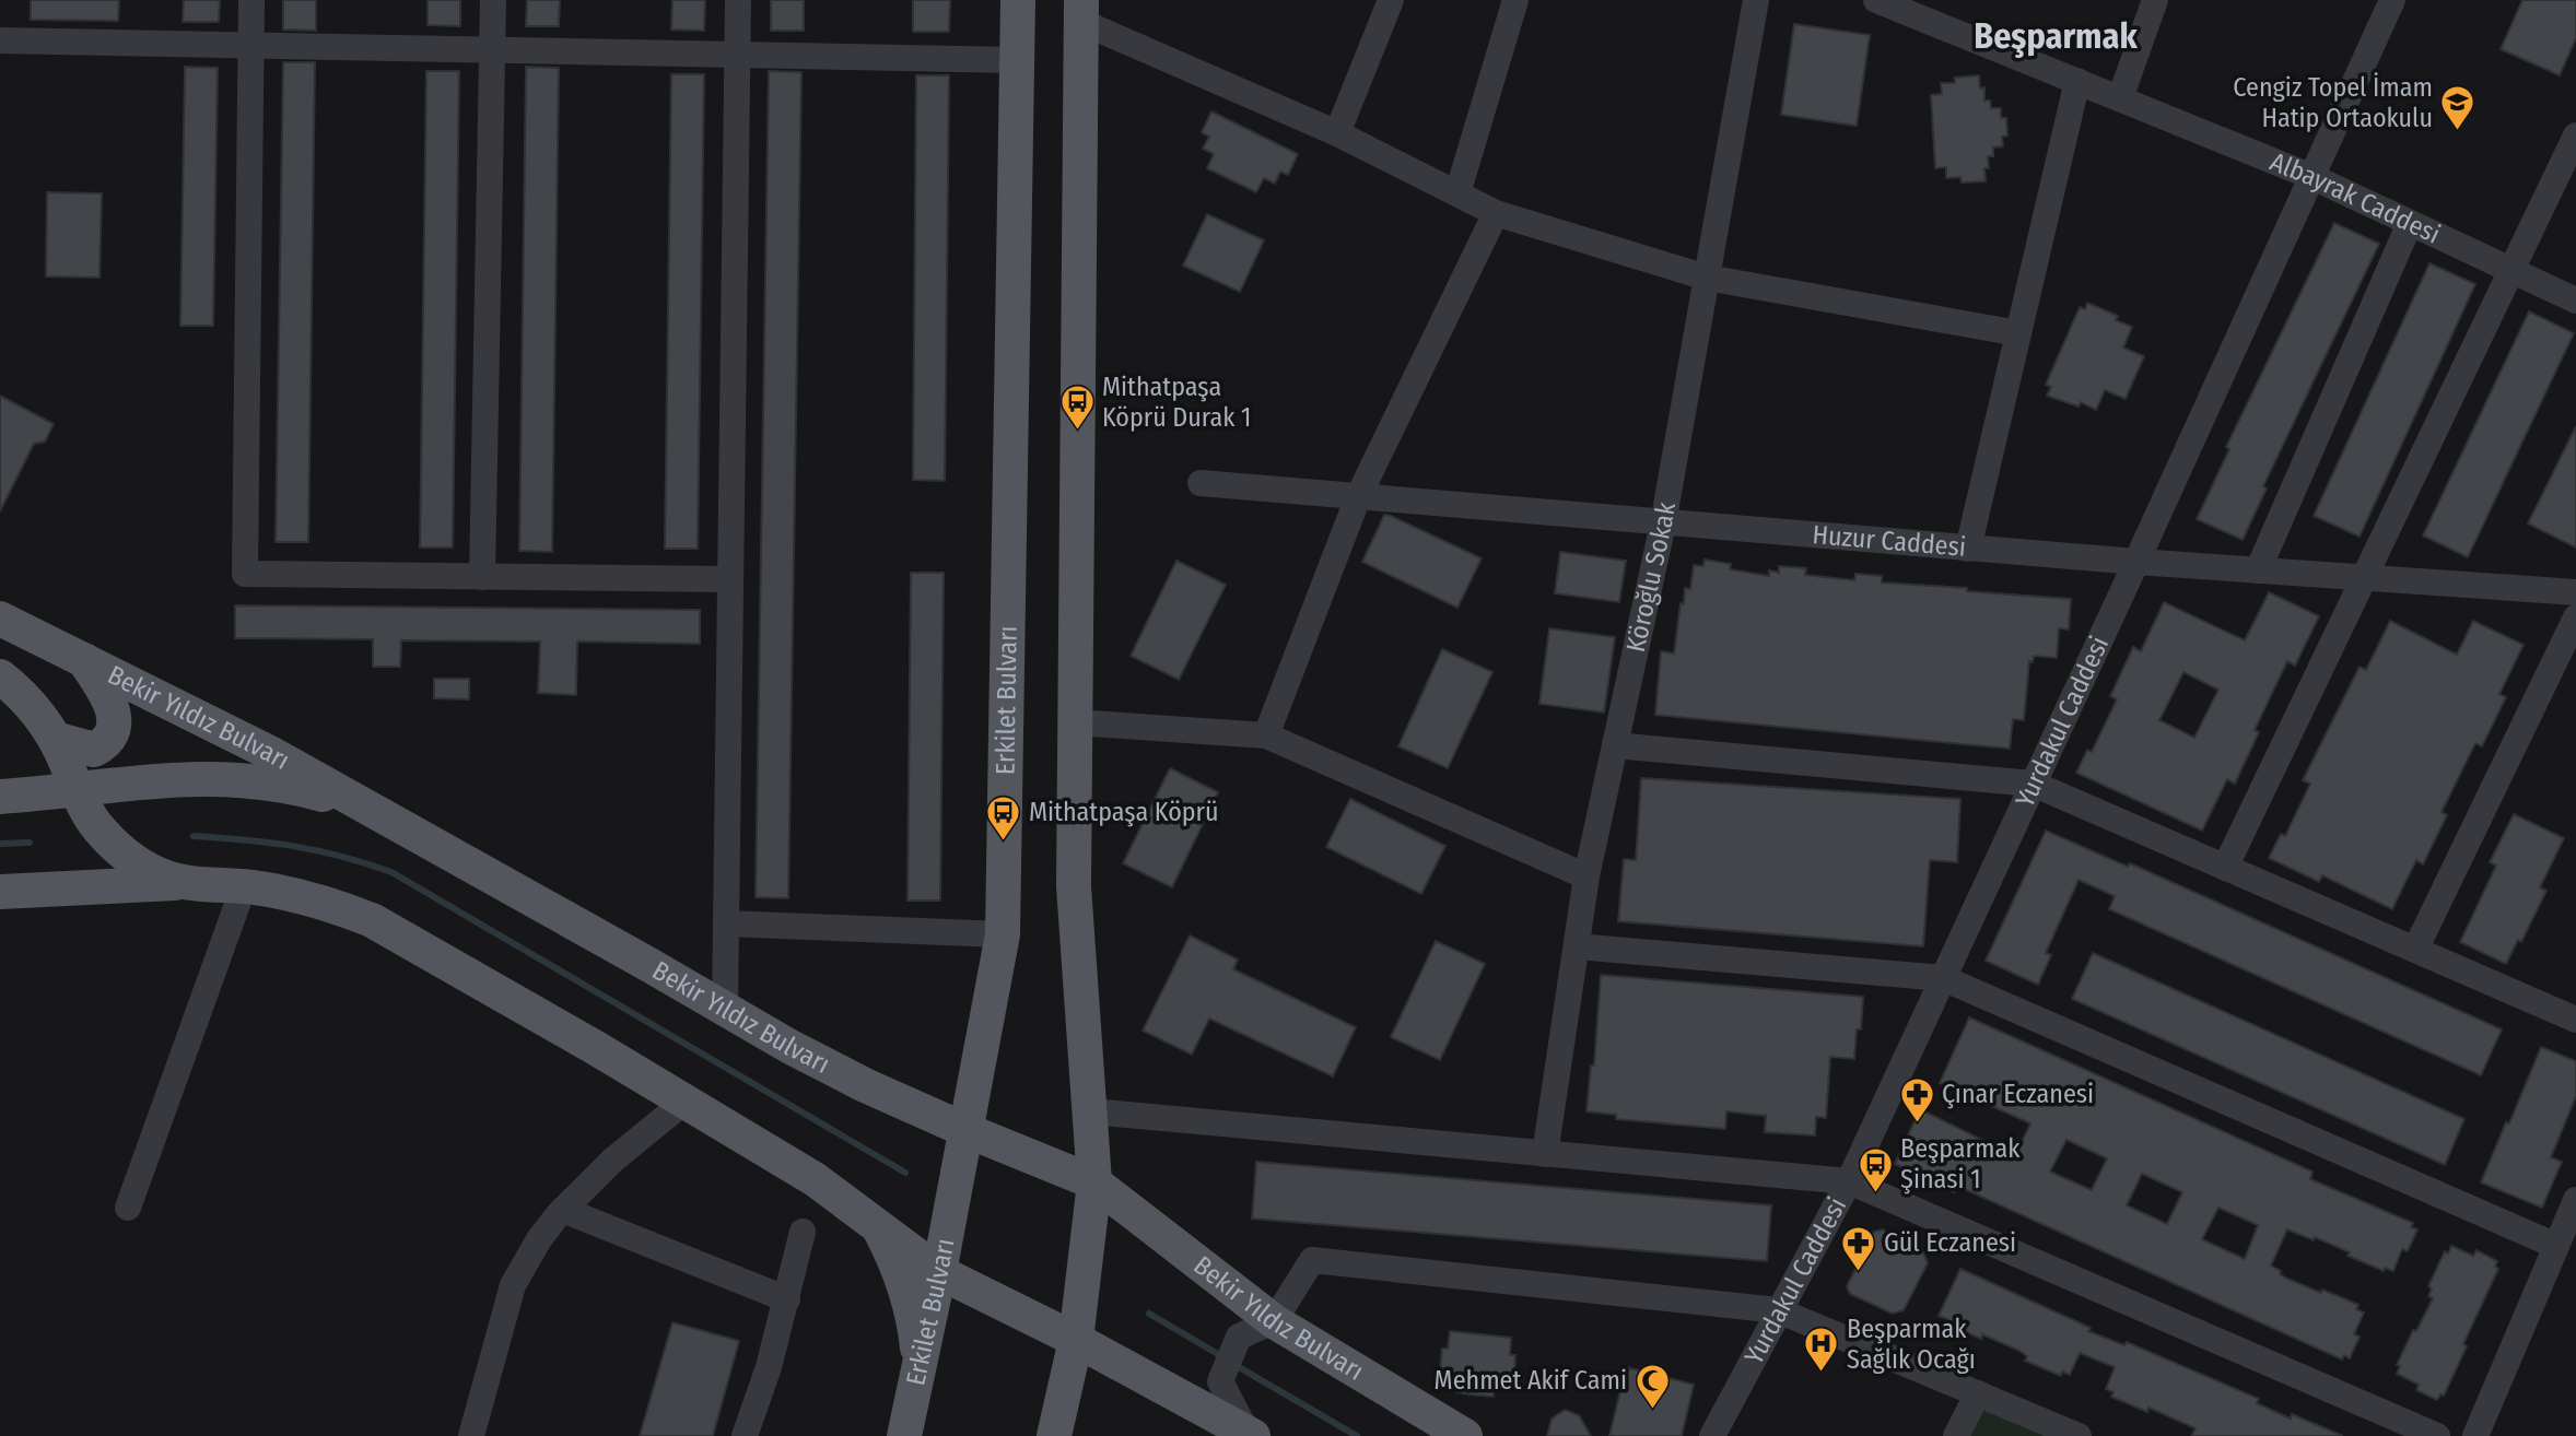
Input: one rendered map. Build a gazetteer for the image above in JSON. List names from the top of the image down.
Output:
{
  "streets": {
    "main road": ["Erkilet Bulvarı", "Bekir Yıldız Bulvarı"],
    "street": [
      "Albayrak Caddesi",
      "Huzur Caddesi",
      "Köroğlu Sokak",
      "Yurdakul Caddesi"
    ]
  },
  "crossings": [
    ["Albayrak Caddesi", "Yurdakul Caddesi"],
    ["Huzur Caddesi", "Köroğlu Sokak"],
    ["Huzur Caddesi", "Yurdakul Caddesi"],
    ["Erkilet Bulvarı", "Bekir Yıldız Bulvarı"]
  ],
  "districts": ["Beşparmak"],
  "places": {
    "school or university": ["Cengiz Topel İmam Hatip Ortaokulu"],
    "bus stop": ["Mithatpaşa Köprü Durak 1", "Mithatpaşa Köprü", "Beşparmak Şinasi 1"],
    "pharmacy": ["Çınar Eczanesi", "Gül Eczanesi"],
    "hospital": ["Beşparmak Sağlık Ocağı"],
    "mosque": ["Mehmet Akif Cami"]
  }
}
